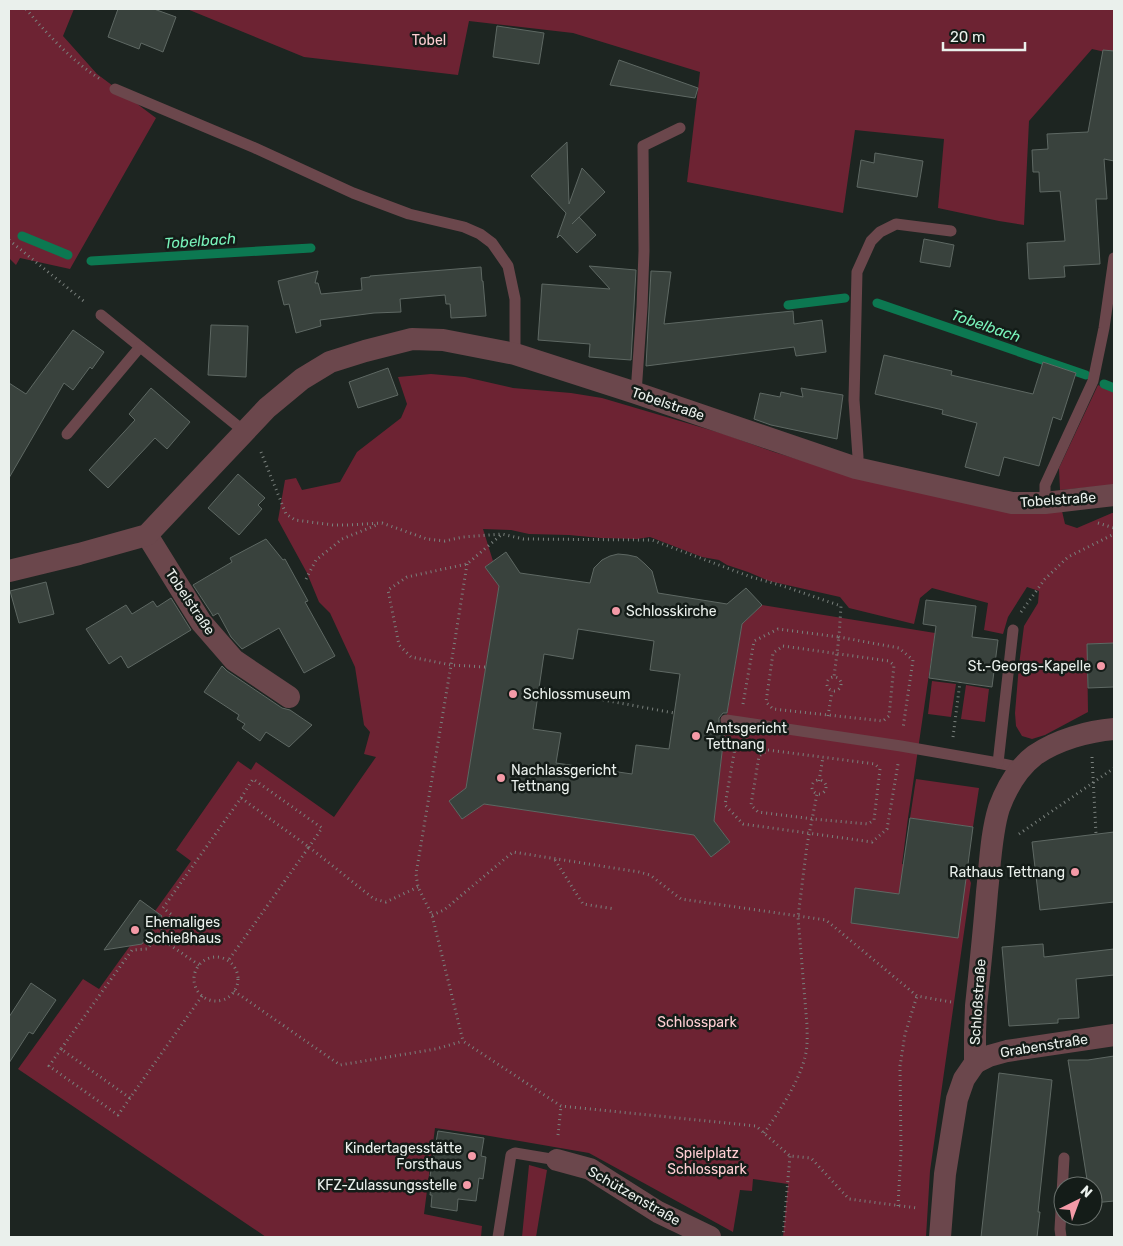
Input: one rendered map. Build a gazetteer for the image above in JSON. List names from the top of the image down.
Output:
{
  "streets": {
    "street": [
      "Tobelstraße",
      "Schloßstraße",
      "Grabenstraße",
      "Schützenstraße"
    ]
  },
  "crossings": [
    ["Schloßstraße", "Grabenstraße"]
  ],
  "water": ["Tobelbach"],
  "parks": ["Tobel", "Schlosspark", "Spielplatz Schlosspark"],
  "places": [
    "Schlosskirche",
    "St.-Georgs-Kapelle",
    "Schlossmuseum",
    "Amtsgericht Tettnang",
    "Nachlassgericht Tettnang",
    "Rathaus Tettnang",
    "Ehemaliges Schießhaus",
    "Kindertagesstätte Forsthaus",
    "KFZ-Zulassungsstelle"
  ],
  "scale_bar": "20 m",
  "north": "top right"
}
